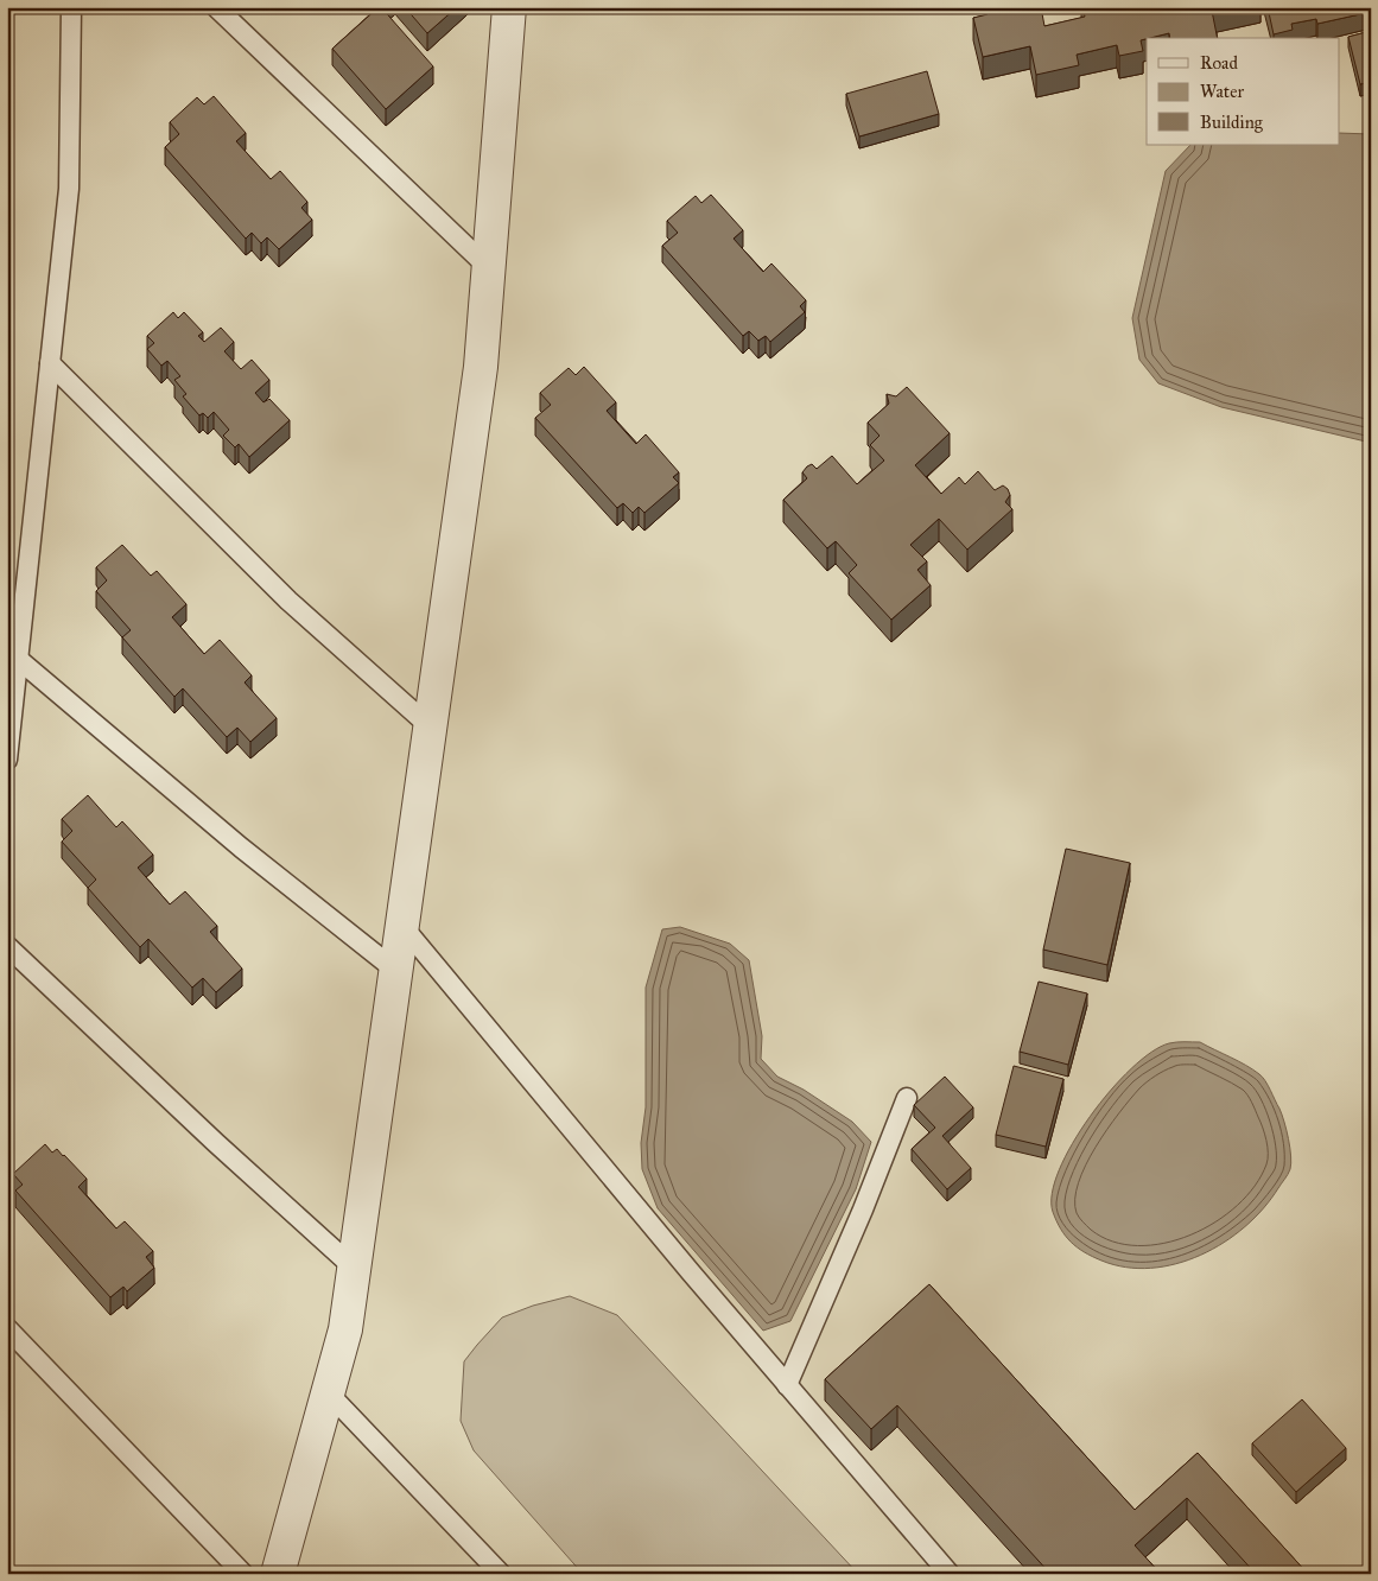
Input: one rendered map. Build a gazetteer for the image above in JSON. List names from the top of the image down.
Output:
{
  "legend": ["Road", "Water", "Building"]
}
